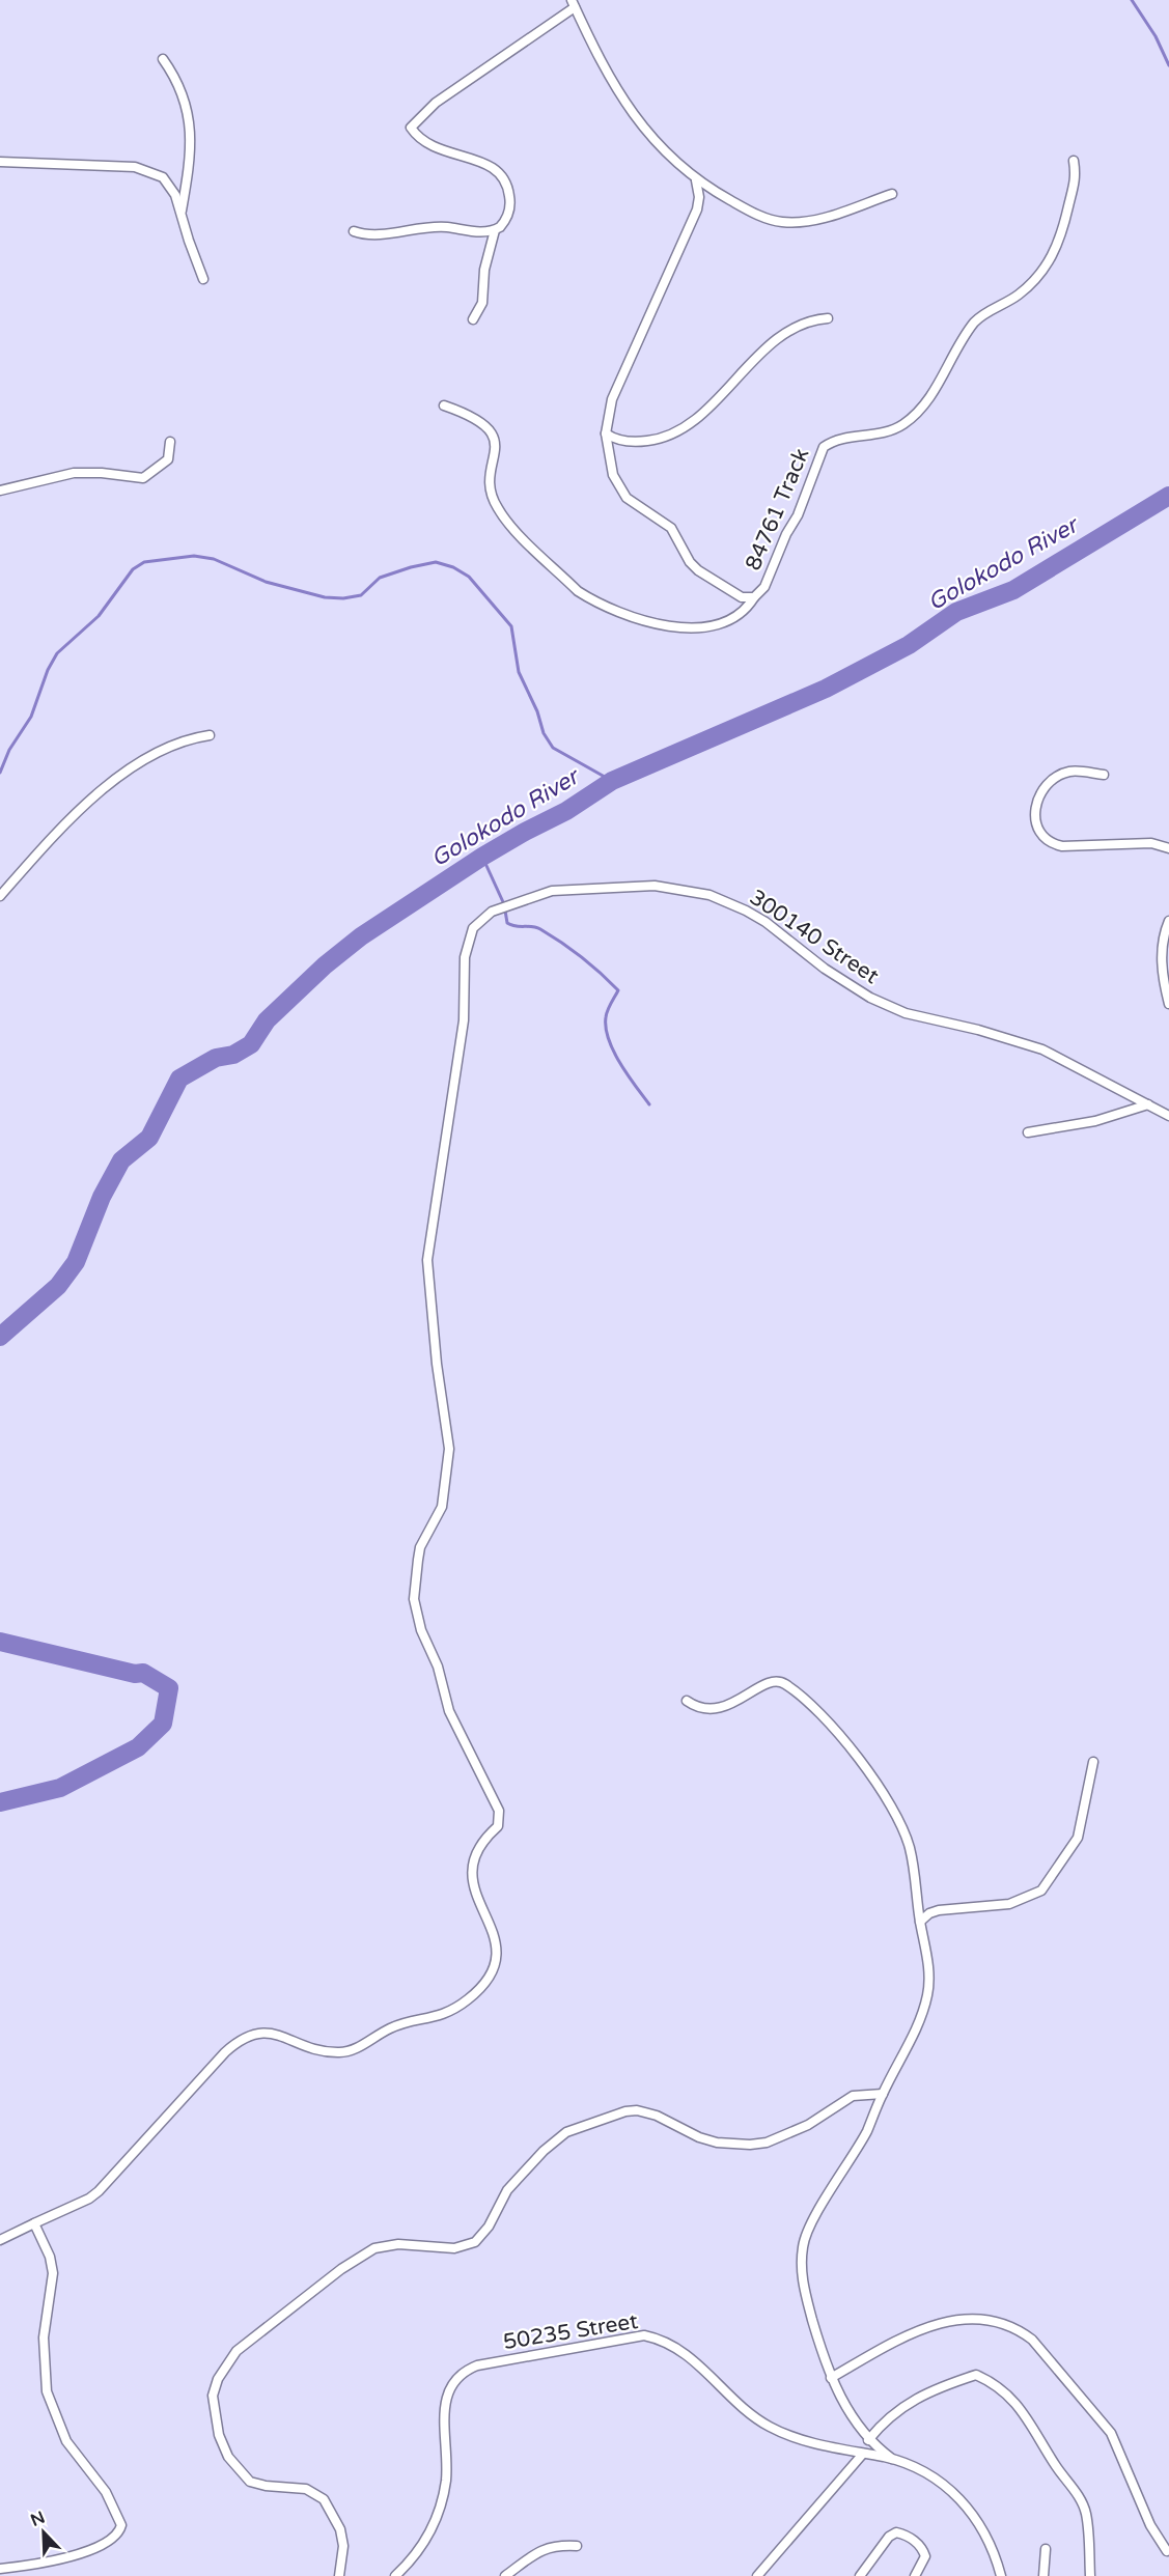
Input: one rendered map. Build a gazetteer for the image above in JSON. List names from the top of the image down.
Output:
{
  "streets": {
    "street": ["84761 Track", "300140 Street", "50235 Street"]
  },
  "water": ["Golokodo River"],
  "north": "top left"
}
